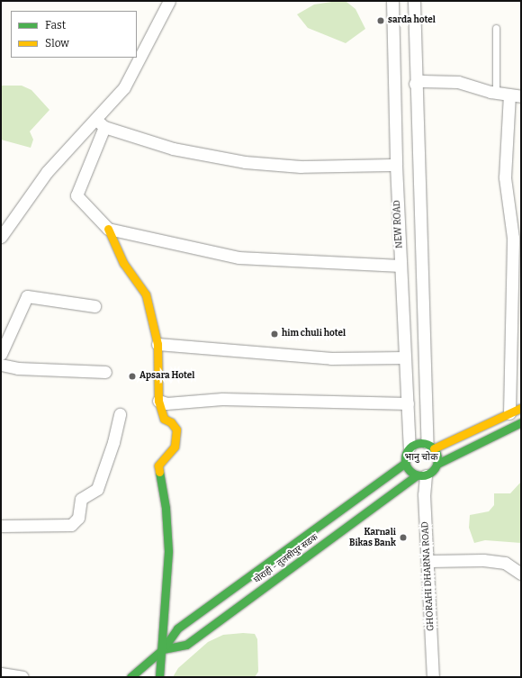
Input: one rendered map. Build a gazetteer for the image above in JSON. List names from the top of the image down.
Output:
{
  "streets": {
    "main road": ["घोराही - तुलसीपुर सडक"],
    "street": ["NEW ROAD", "GHORAHI DHARNA ROAD"]
  },
  "crossings": [
    ["NEW ROAD", "घोराही - तुलसीपुर सडक"],
    ["NEW ROAD", "GHORAHI DHARNA ROAD"],
    ["घोराही - तुलसीपुर सडक", "GHORAHI DHARNA ROAD"]
  ],
  "districts": ["भानु चोक"],
  "places": [
    "sarda hotel",
    "him chuli hotel",
    "Apsara Hotel",
    "Karnali Bikas Bank"
  ],
  "legend": ["Fast", "Slow"]
}
